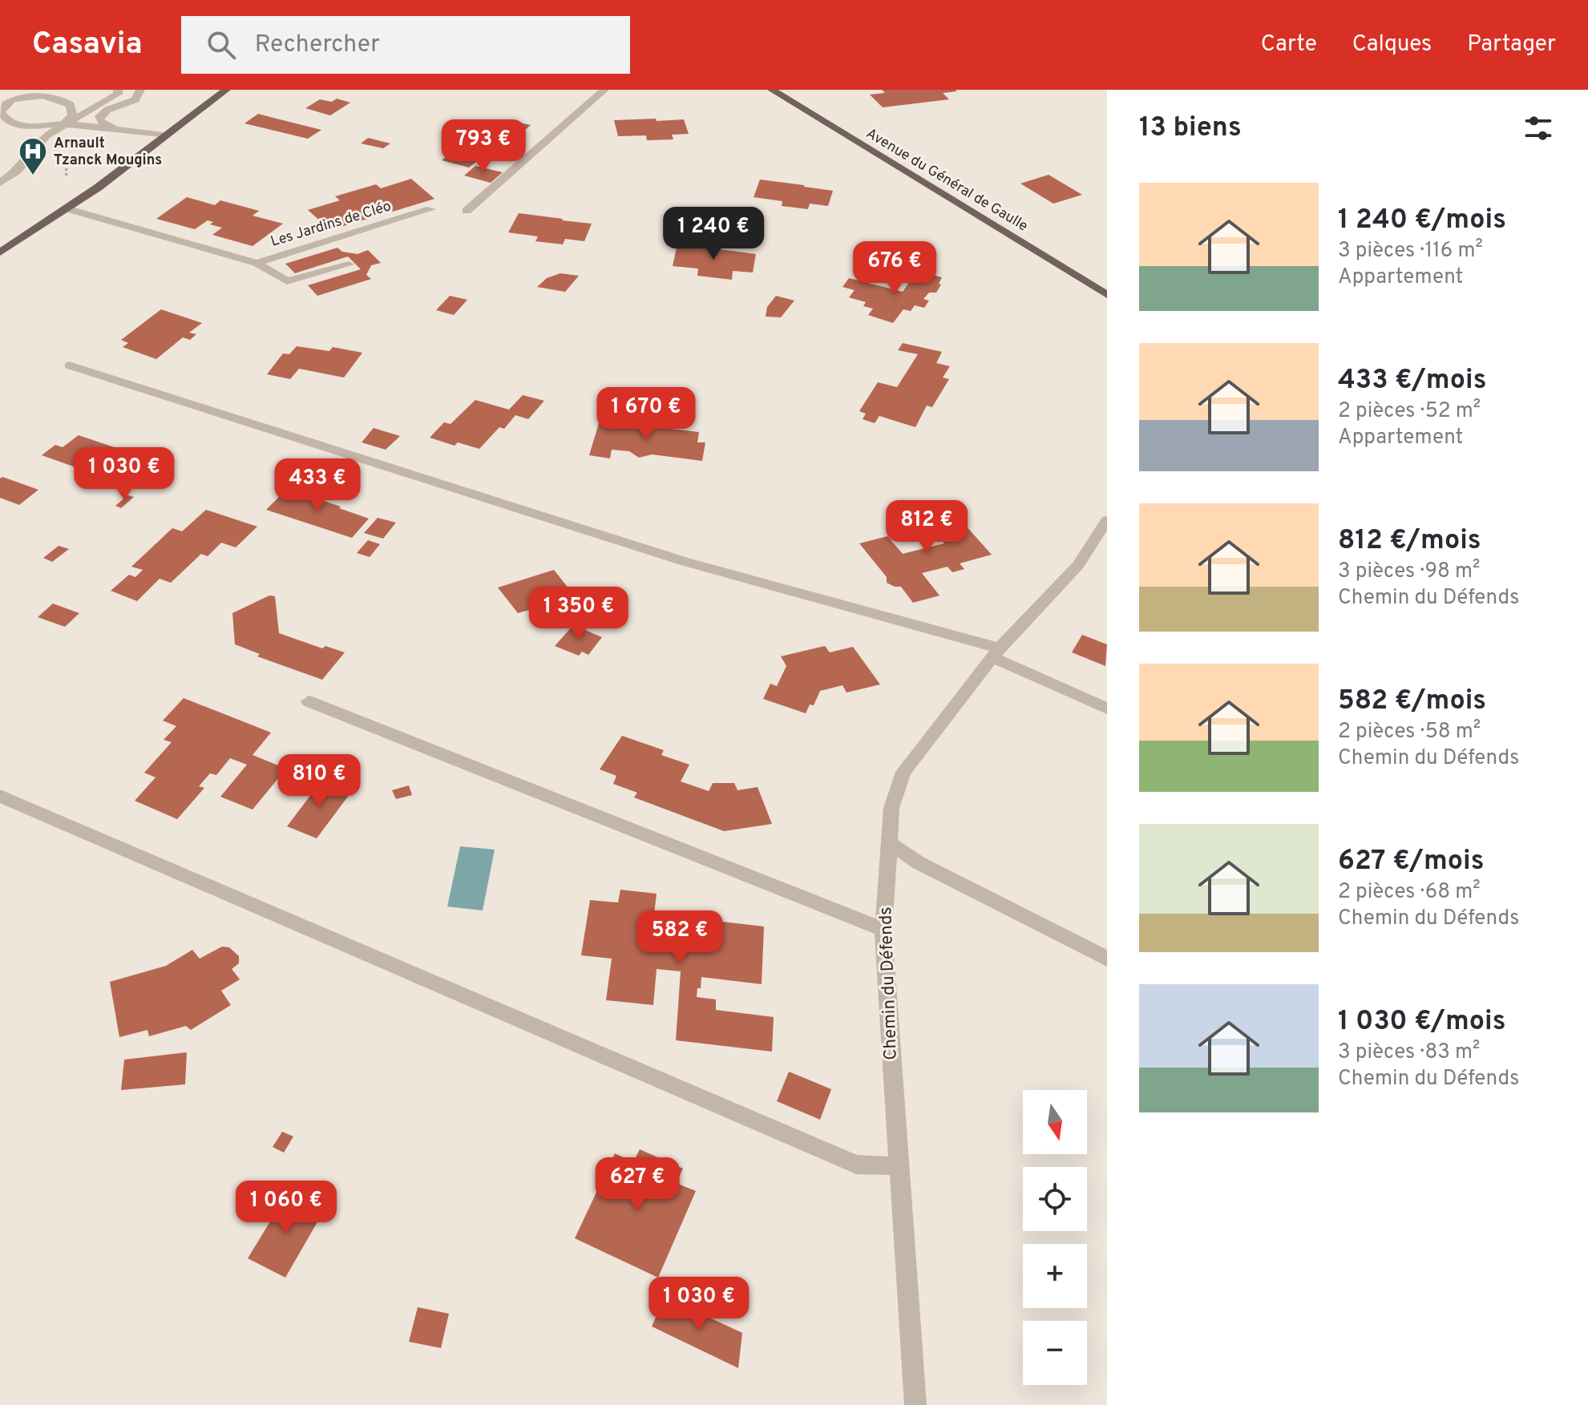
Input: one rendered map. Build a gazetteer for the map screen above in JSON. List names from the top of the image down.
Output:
{
  "streets": {
    "main road": ["Avenue du Général de Gaulle"],
    "street": ["Les Jardins de Cléo", "Chemin du Défends"]
  },
  "places": {
    "hospital": ["Arnault Tzanck Mougins"]
  },
  "north": "bottom",
  "page": {
    "header": "Casavia",
    "search": "Rechercher",
    "nav": ["Carte", "Calques", "Partager"],
    "heading": "13 biens",
    "price": [
      "793 €",
      "1 240 €",
      "676 €",
      "1 670 €",
      "1 030 €",
      "433 €",
      "812 €",
      "1 350 €",
      "810 €",
      "582 €",
      "627 €",
      "1 060 €",
      "1 030 €"
    ],
    "list": [
      {
        "name": "1 240 €/mois",
        "note": "3 pièces · 116 m² · Appartement"
      },
      {
        "name": "433 €/mois",
        "note": "2 pièces · 52 m² · Appartement"
      },
      {
        "name": "812 €/mois",
        "note": "3 pièces · 98 m² · Chemin du Défends"
      },
      {
        "name": "582 €/mois",
        "note": "2 pièces · 58 m² · Chemin du Défends"
      },
      {
        "name": "627 €/mois",
        "note": "2 pièces · 68 m² · Chemin du Défends"
      },
      {
        "name": "1 030 €/mois",
        "note": "3 pièces · 83 m² · Chemin du Défends"
      }
    ],
    "map_buttons": ["+", "−"]
  }
}
